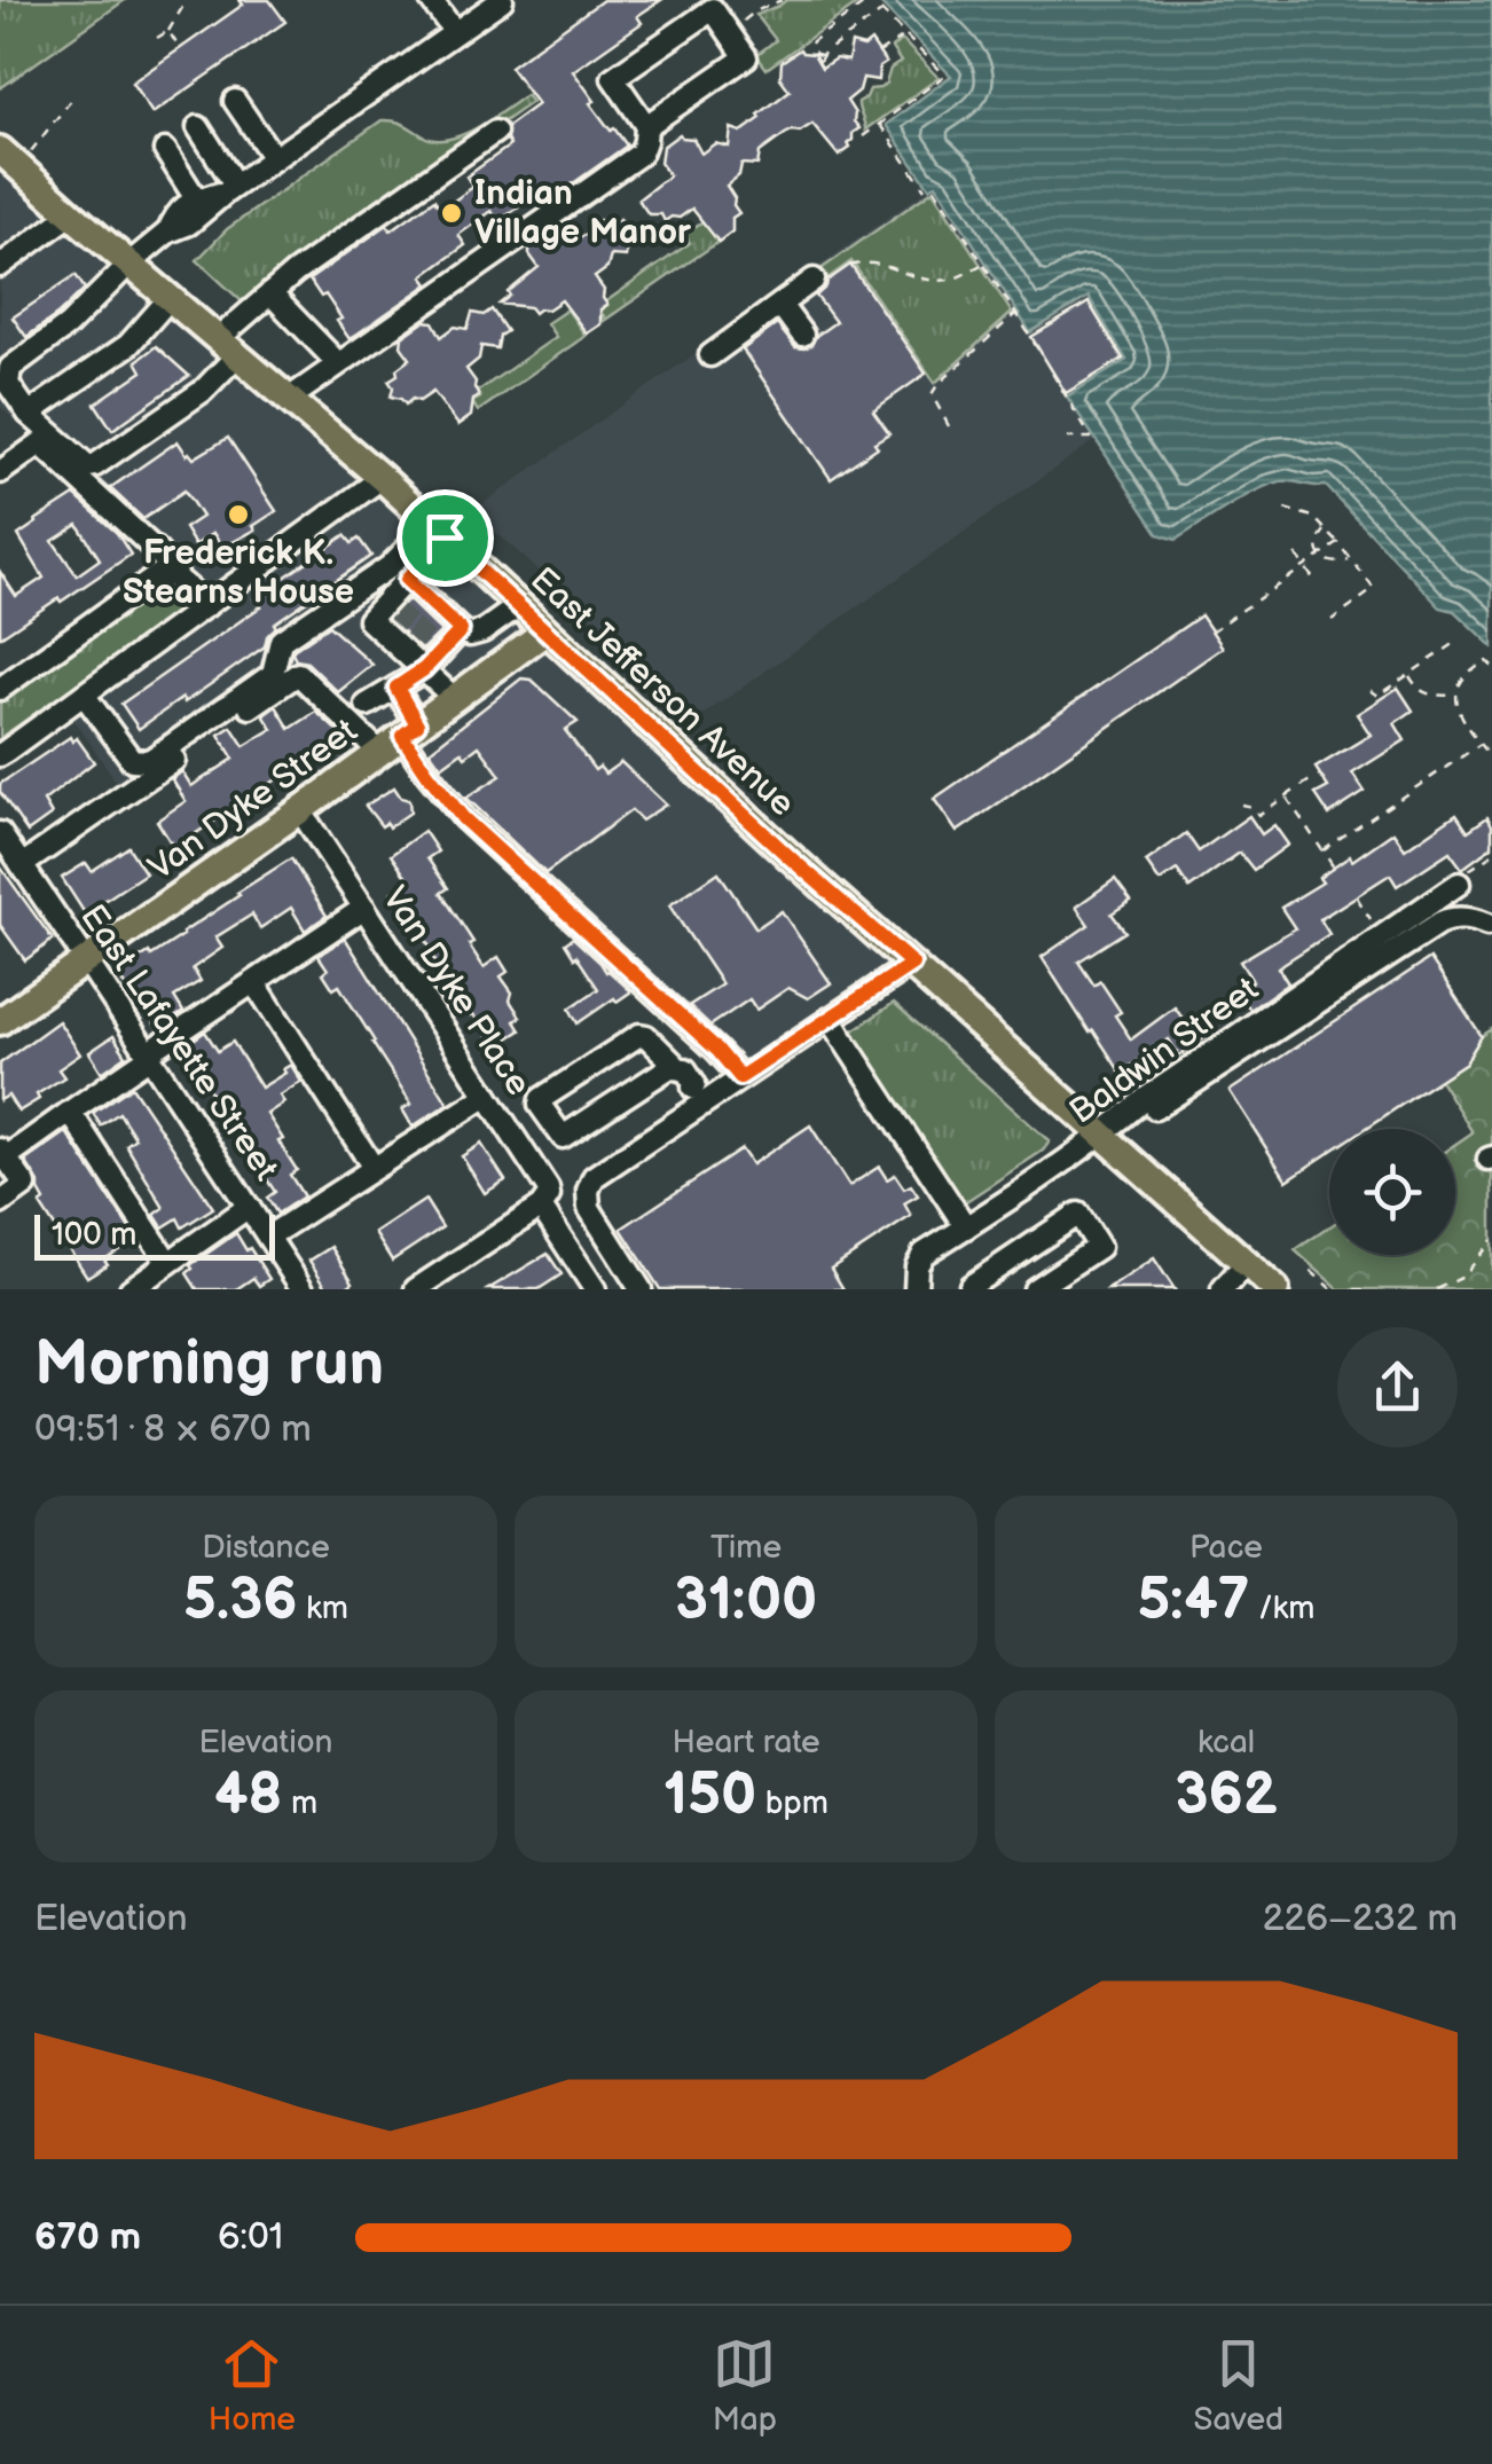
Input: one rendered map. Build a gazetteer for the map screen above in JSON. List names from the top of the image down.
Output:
{
  "streets": {
    "main road": ["East Jefferson Avenue", "Van Dyke Street"],
    "street": ["Van Dyke Place", "East Lafayette Street", "Baldwin Street"]
  },
  "crossings": [
    ["East Jefferson Avenue", "Van Dyke Street"],
    ["East Jefferson Avenue", "Baldwin Street"],
    ["Van Dyke Street", "Van Dyke Place"],
    ["Van Dyke Street", "East Lafayette Street"]
  ],
  "places": ["Indian Village Manor", "Frederick K. Stearns House"],
  "scale_bar": "100 m",
  "page": {
    "scale": "100 m",
    "heading": ["Morning run", "09:51 · 8 × 670 m"],
    "stats": [
      ["Distance", "5.36 km"],
      ["Time", "31:00"],
      ["Pace", "5:47 /km"],
      ["Elevation", "48 m"],
      ["Heart rate", "150 bpm"],
      ["kcal", "362"]
    ],
    "chart": ["Elevation", "226–232 m"],
    "list": [
      {
        "name": "670 m",
        "note": "6:01"
      }
    ],
    "tabs": ["Home", "Map", "Saved"]
  }
}
